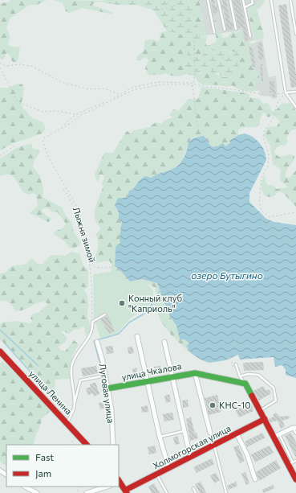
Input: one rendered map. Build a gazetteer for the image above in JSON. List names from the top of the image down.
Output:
{
  "streets": {
    "street": [
      "улица Чкалова",
      "улица Ленина",
      "Луговая улица",
      "Холмогорская улица"
    ],
    "path": ["Лыжня зимой"]
  },
  "crossings": [
    ["улица Чкалова", "Луговая улица"]
  ],
  "water": ["озеро Бутыгино"],
  "places": ["Конный клуб \"Каприоль\"", "КНС-10"],
  "legend": ["Fast", "Jam"]
}
